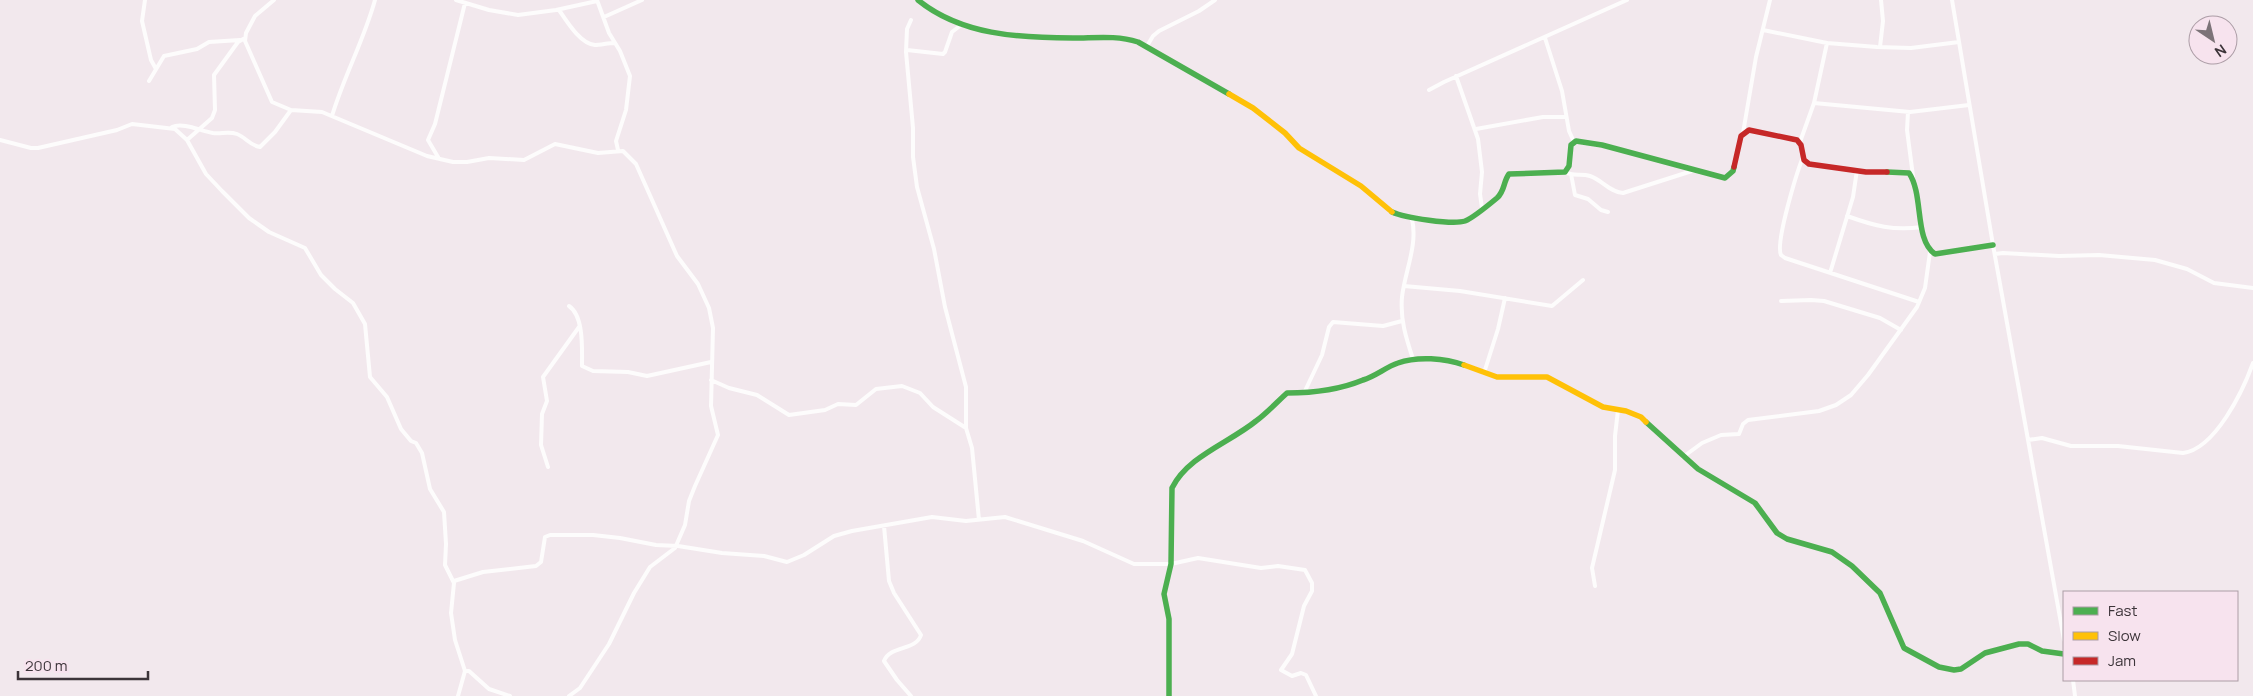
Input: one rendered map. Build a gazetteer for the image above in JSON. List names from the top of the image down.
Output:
{
  "legend": ["Fast", "Slow", "Jam"],
  "scale_bar": "200 m",
  "north": "bottom right"
}
